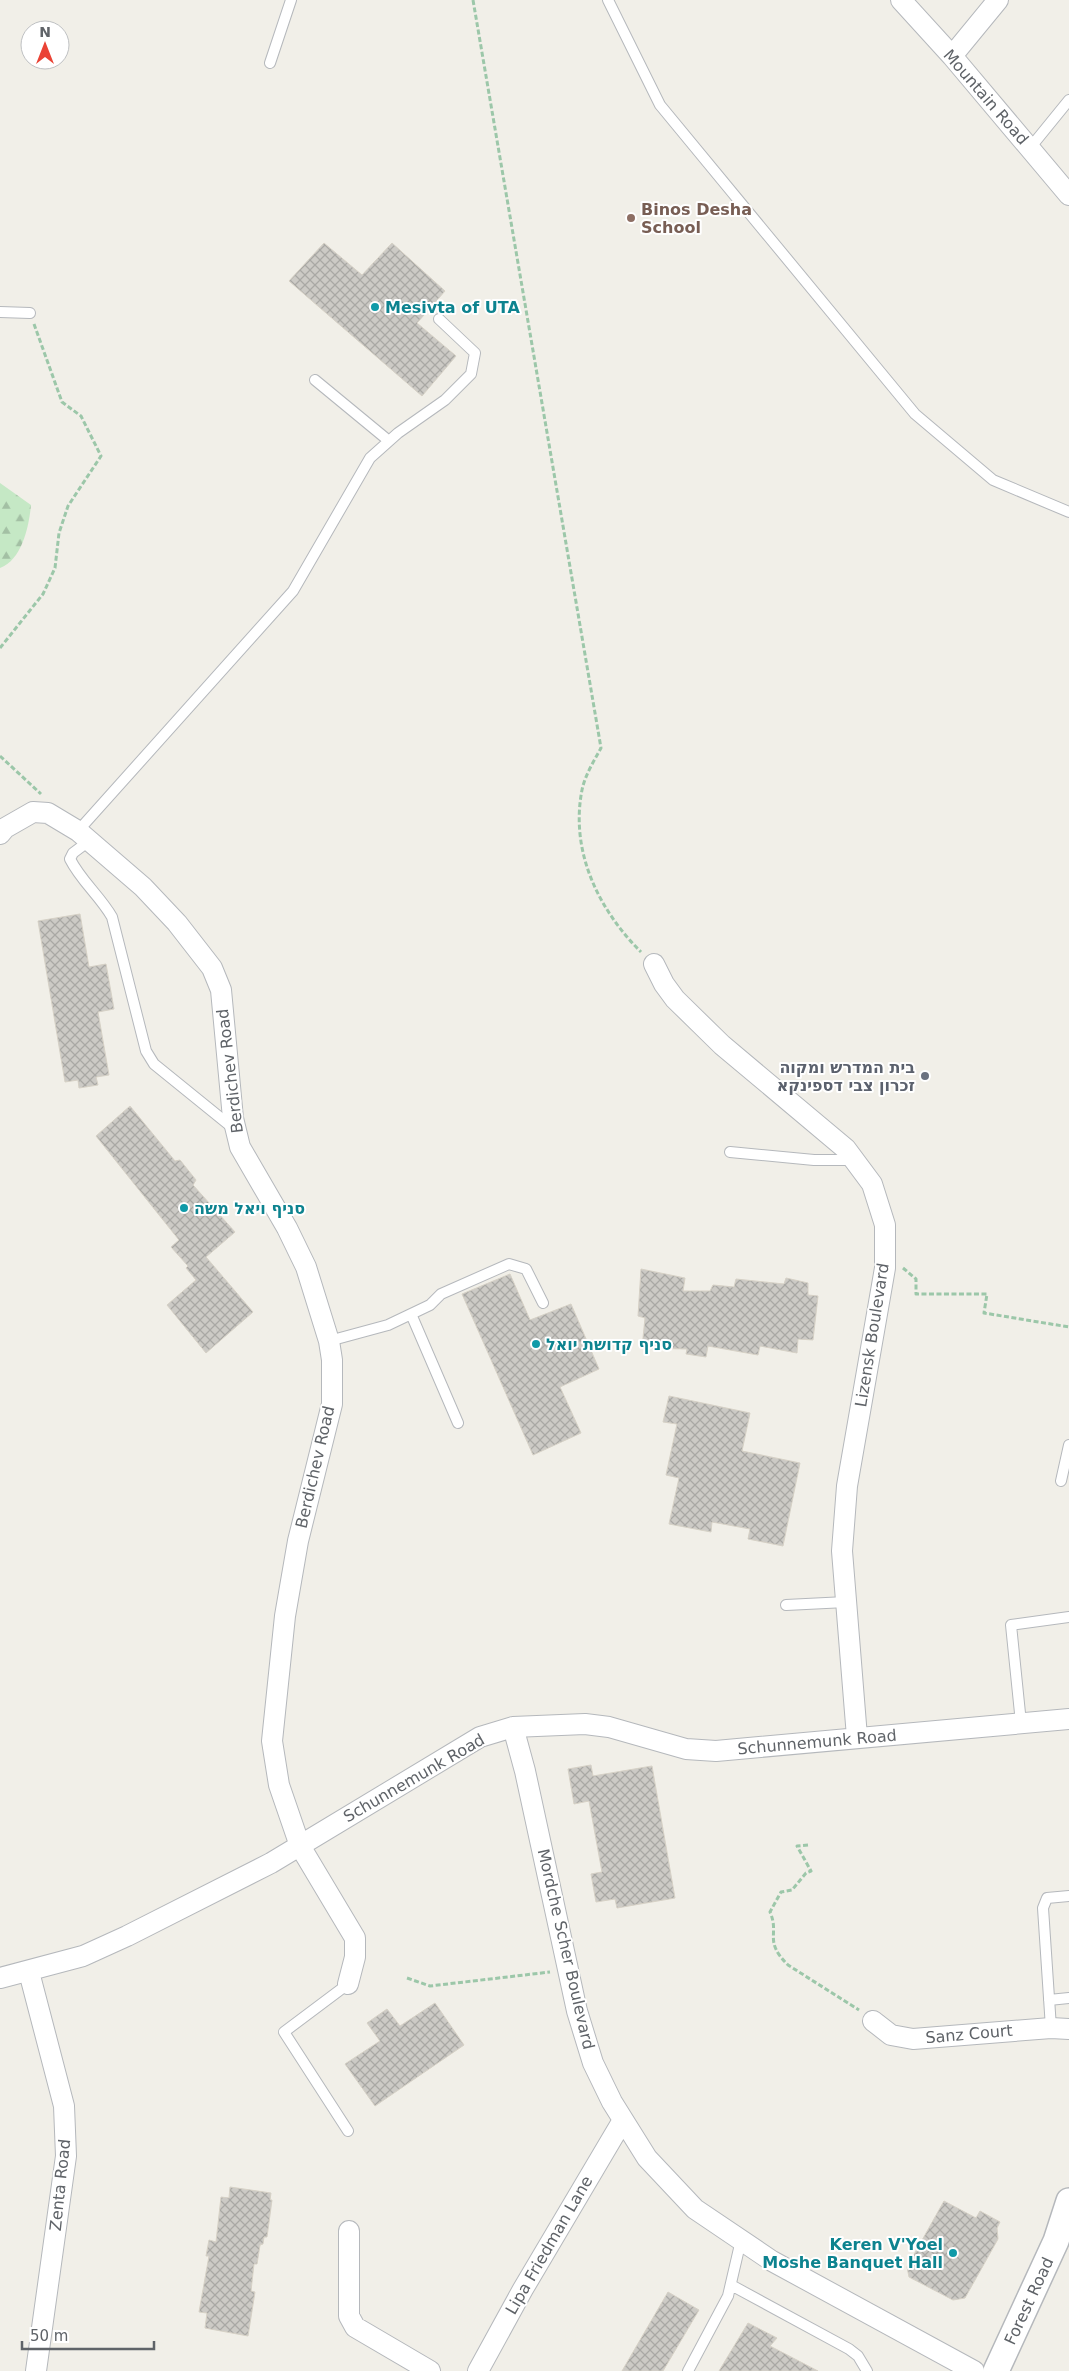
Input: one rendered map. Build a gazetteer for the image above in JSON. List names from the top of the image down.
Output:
{
  "streets": {
    "street": [
      "Mountain Road",
      "Berdichev Road",
      "Lizensk Boulevard",
      "Schunnemunk Road",
      "Mordche Scher Boulevard",
      "Sanz Court",
      "Zenta Road",
      "Lipa Friedman Lane",
      "Forest Road"
    ]
  },
  "crossings": [
    ["Berdichev Road", "Schunnemunk Road"],
    ["Lizensk Boulevard", "Schunnemunk Road"],
    ["Schunnemunk Road", "Mordche Scher Boulevard"],
    ["Schunnemunk Road", "Zenta Road"],
    ["Mordche Scher Boulevard", "Lipa Friedman Lane"]
  ],
  "places": [
    "Binos Desha School",
    "Mesivta of UTA",
    "בית המדרש ומקוה זכרון צבי דספינקא",
    "סניף ויאל משה",
    "סניף קדושת יואל",
    "Keren V'Yoel Moshe Banquet Hall"
  ],
  "scale_bar": "50 m",
  "north": "top"
}
